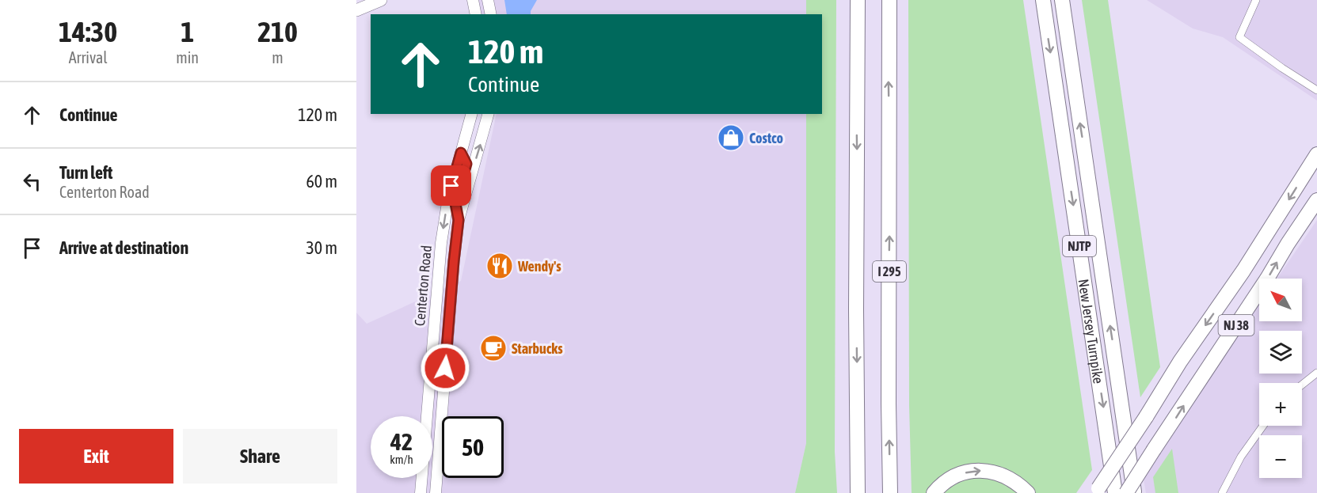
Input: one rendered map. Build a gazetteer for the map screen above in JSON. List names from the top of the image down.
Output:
{
  "streets": {
    "highway": [
      "NJTP",
      "I 295",
      "NJ 38",
      "New Jersey Turnpike"
    ],
    "main road": ["Centerton Road"]
  },
  "places": {
    "shop": ["Costco"],
    "restaurant": ["Wendy's"],
    "cafe": ["Starbucks"]
  },
  "north": "top left",
  "page": {
    "eta": [
      "14:30",
      "Arrival",
      "1",
      "min",
      "210",
      "m"
    ],
    "turn": ["120 m", "Continue"],
    "list": [
      {
        "name": "Continue",
        "value": "120 m"
      },
      {
        "name": "Turn left",
        "note": "Centerton Road",
        "value": "60 m"
      },
      {
        "name": "Arrive at destination",
        "value": "30 m"
      }
    ],
    "map_buttons": ["+", "−"],
    "speed": "42 km/h",
    "limit": "50",
    "buttons": ["Exit", "Share"]
  }
}
